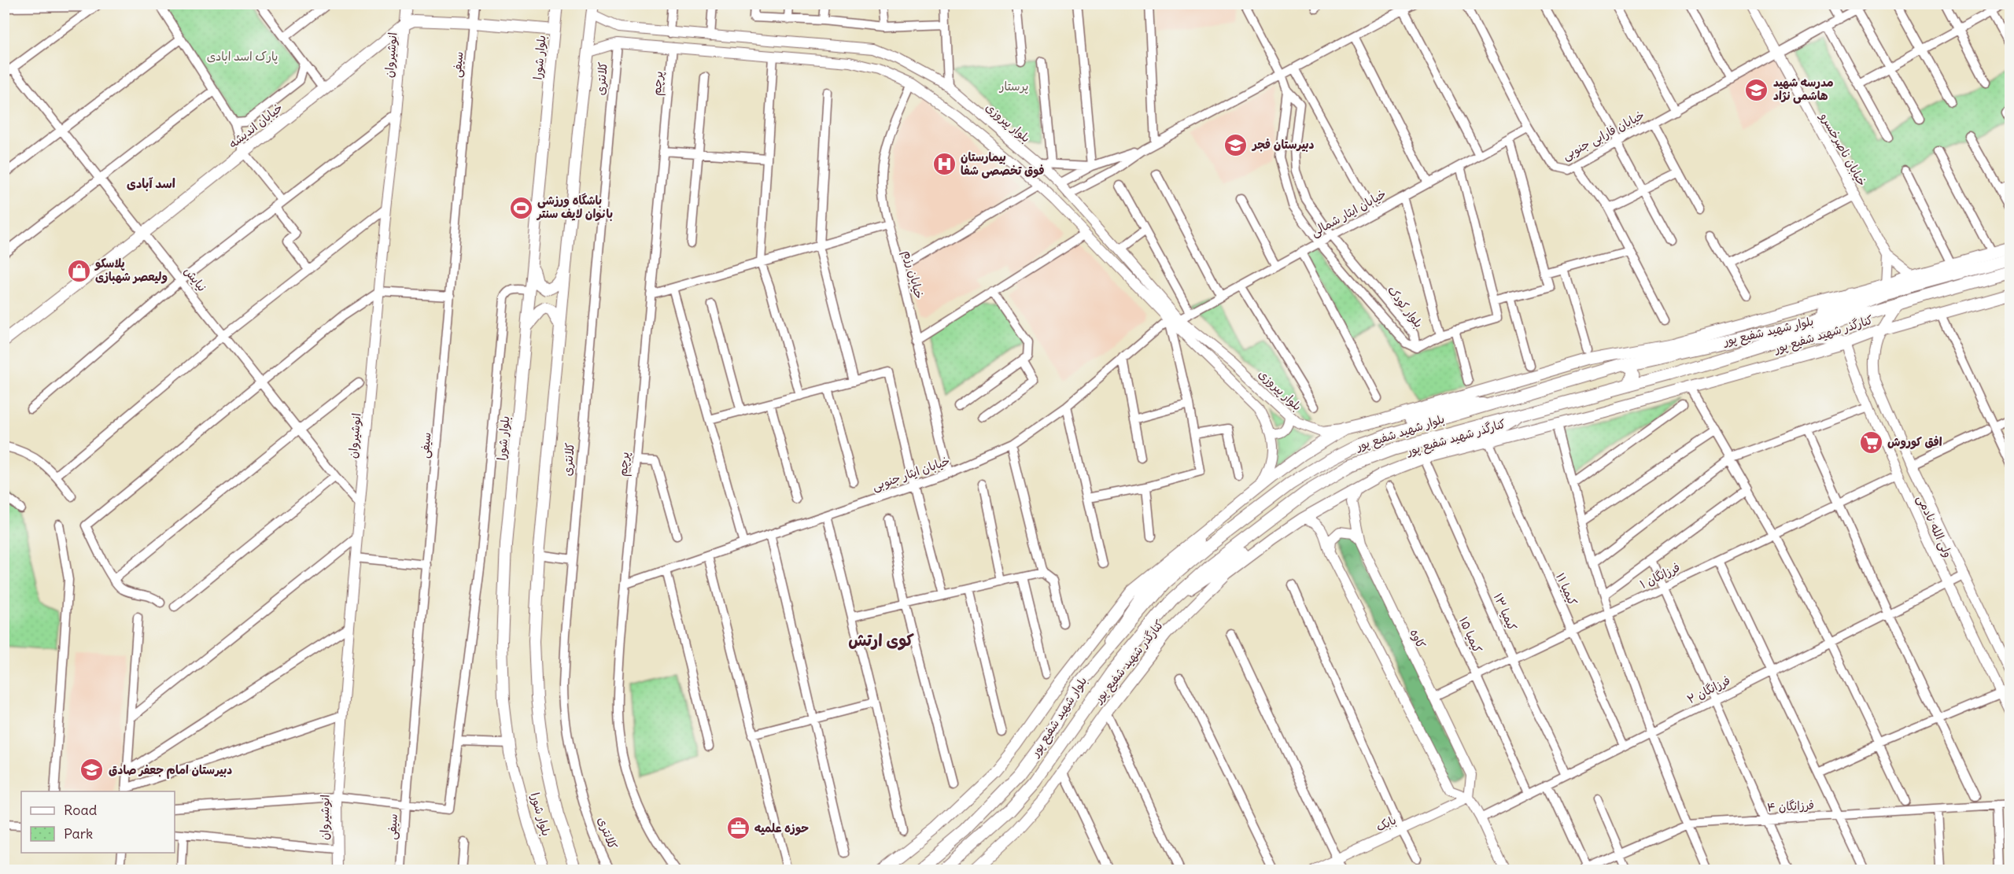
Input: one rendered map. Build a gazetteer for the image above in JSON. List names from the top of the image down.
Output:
{
  "streets": {
    "main road": [
      "بلوار شورا",
      "خیابان اندیشه",
      "بلوار شهید شفیع پور",
      "کنارگذر شهید شفیع پور"
    ],
    "street": [
      "انوشیروان",
      "سیفی",
      "کلانتری",
      "پرچم",
      "بلوار پیروزی",
      "خیابان فارابی جنوبی",
      "خیابان ناصرخسرو",
      "خیابان ایثار شمالی",
      "خیابان رزم",
      "نیایش",
      "بلوار کودک",
      "خیابان ایثار جنوبی",
      "ولی الله نادمی",
      "فرزانگان ۱",
      "کیمیا ۱۱",
      "کیمیا ۱۳",
      "کیمیا ۱۵",
      "کاوه",
      "فرزانگان ۲",
      "فرزانگان ۴",
      "بابک"
    ]
  },
  "crossings": [
    ["انوشیروان", "خیابان اندیشه"],
    ["انوشیروان", "نیایش"],
    ["بلوار شورا", "بلوار پیروزی"],
    ["بلوار شورا", "خیابان اندیشه"],
    ["سیفی", "خیابان اندیشه"],
    ["پرچم", "خیابان ایثار جنوبی"],
    ["بلوار پیروزی", "خیابان ایثار شمالی"],
    ["خیابان اندیشه", "نیایش"],
    ["خیابان فارابی جنوبی", "خیابان ناصرخسرو"],
    ["خیابان فارابی جنوبی", "خیابان ایثار شمالی"],
    ["خیابان ایثار شمالی", "بلوار کودک"],
    ["خیابان رزم", "خیابان ایثار جنوبی"],
    ["بلوار شهید شفیع پور", "ولی الله نادمی"],
    ["کنارگذر شهید شفیع پور", "ولی الله نادمی"],
    ["کنارگذر شهید شفیع پور", "کیمیا ۱۱"],
    ["کنارگذر شهید شفیع پور", "کیمیا ۱۳"],
    ["کنارگذر شهید شفیع پور", "کاوه"],
    ["ولی الله نادمی", "فرزانگان ۱"],
    ["ولی الله نادمی", "فرزانگان ۲"],
    ["فرزانگان ۱", "کیمیا ۱۱"],
    ["فرزانگان ۱", "کیمیا ۱۳"],
    ["فرزانگان ۱", "کیمیا ۱۵"],
    ["فرزانگان ۱", "کاوه"],
    ["کیمیا ۱۱", "فرزانگان ۲"],
    ["کیمیا ۱۳", "فرزانگان ۲"],
    ["کیمیا ۱۵", "فرزانگان ۲"],
    ["کاوه", "بابک"]
  ],
  "districts": ["اسد آبادی", "کوی ارتش"],
  "parks": ["پارک اسد ابادی", "پرستار"],
  "places": {
    "school or university": ["مدرسه شهید ه‍اشمی نژاد", "دبیرستان فجر", "دبیرستان امام جعفر صادق"],
    "hospital": ["بیمارستان فوق تخصصی شفا"],
    "sports": ["باشگاه ورزشی بانوان لایف سنتر"],
    "shop": ["پلاسکو ولیعصر شهبازی"],
    "supermarket": ["افق کوروش"],
    "office": ["حوزه علمیه"]
  },
  "legend": ["Road", "Park"]
}
